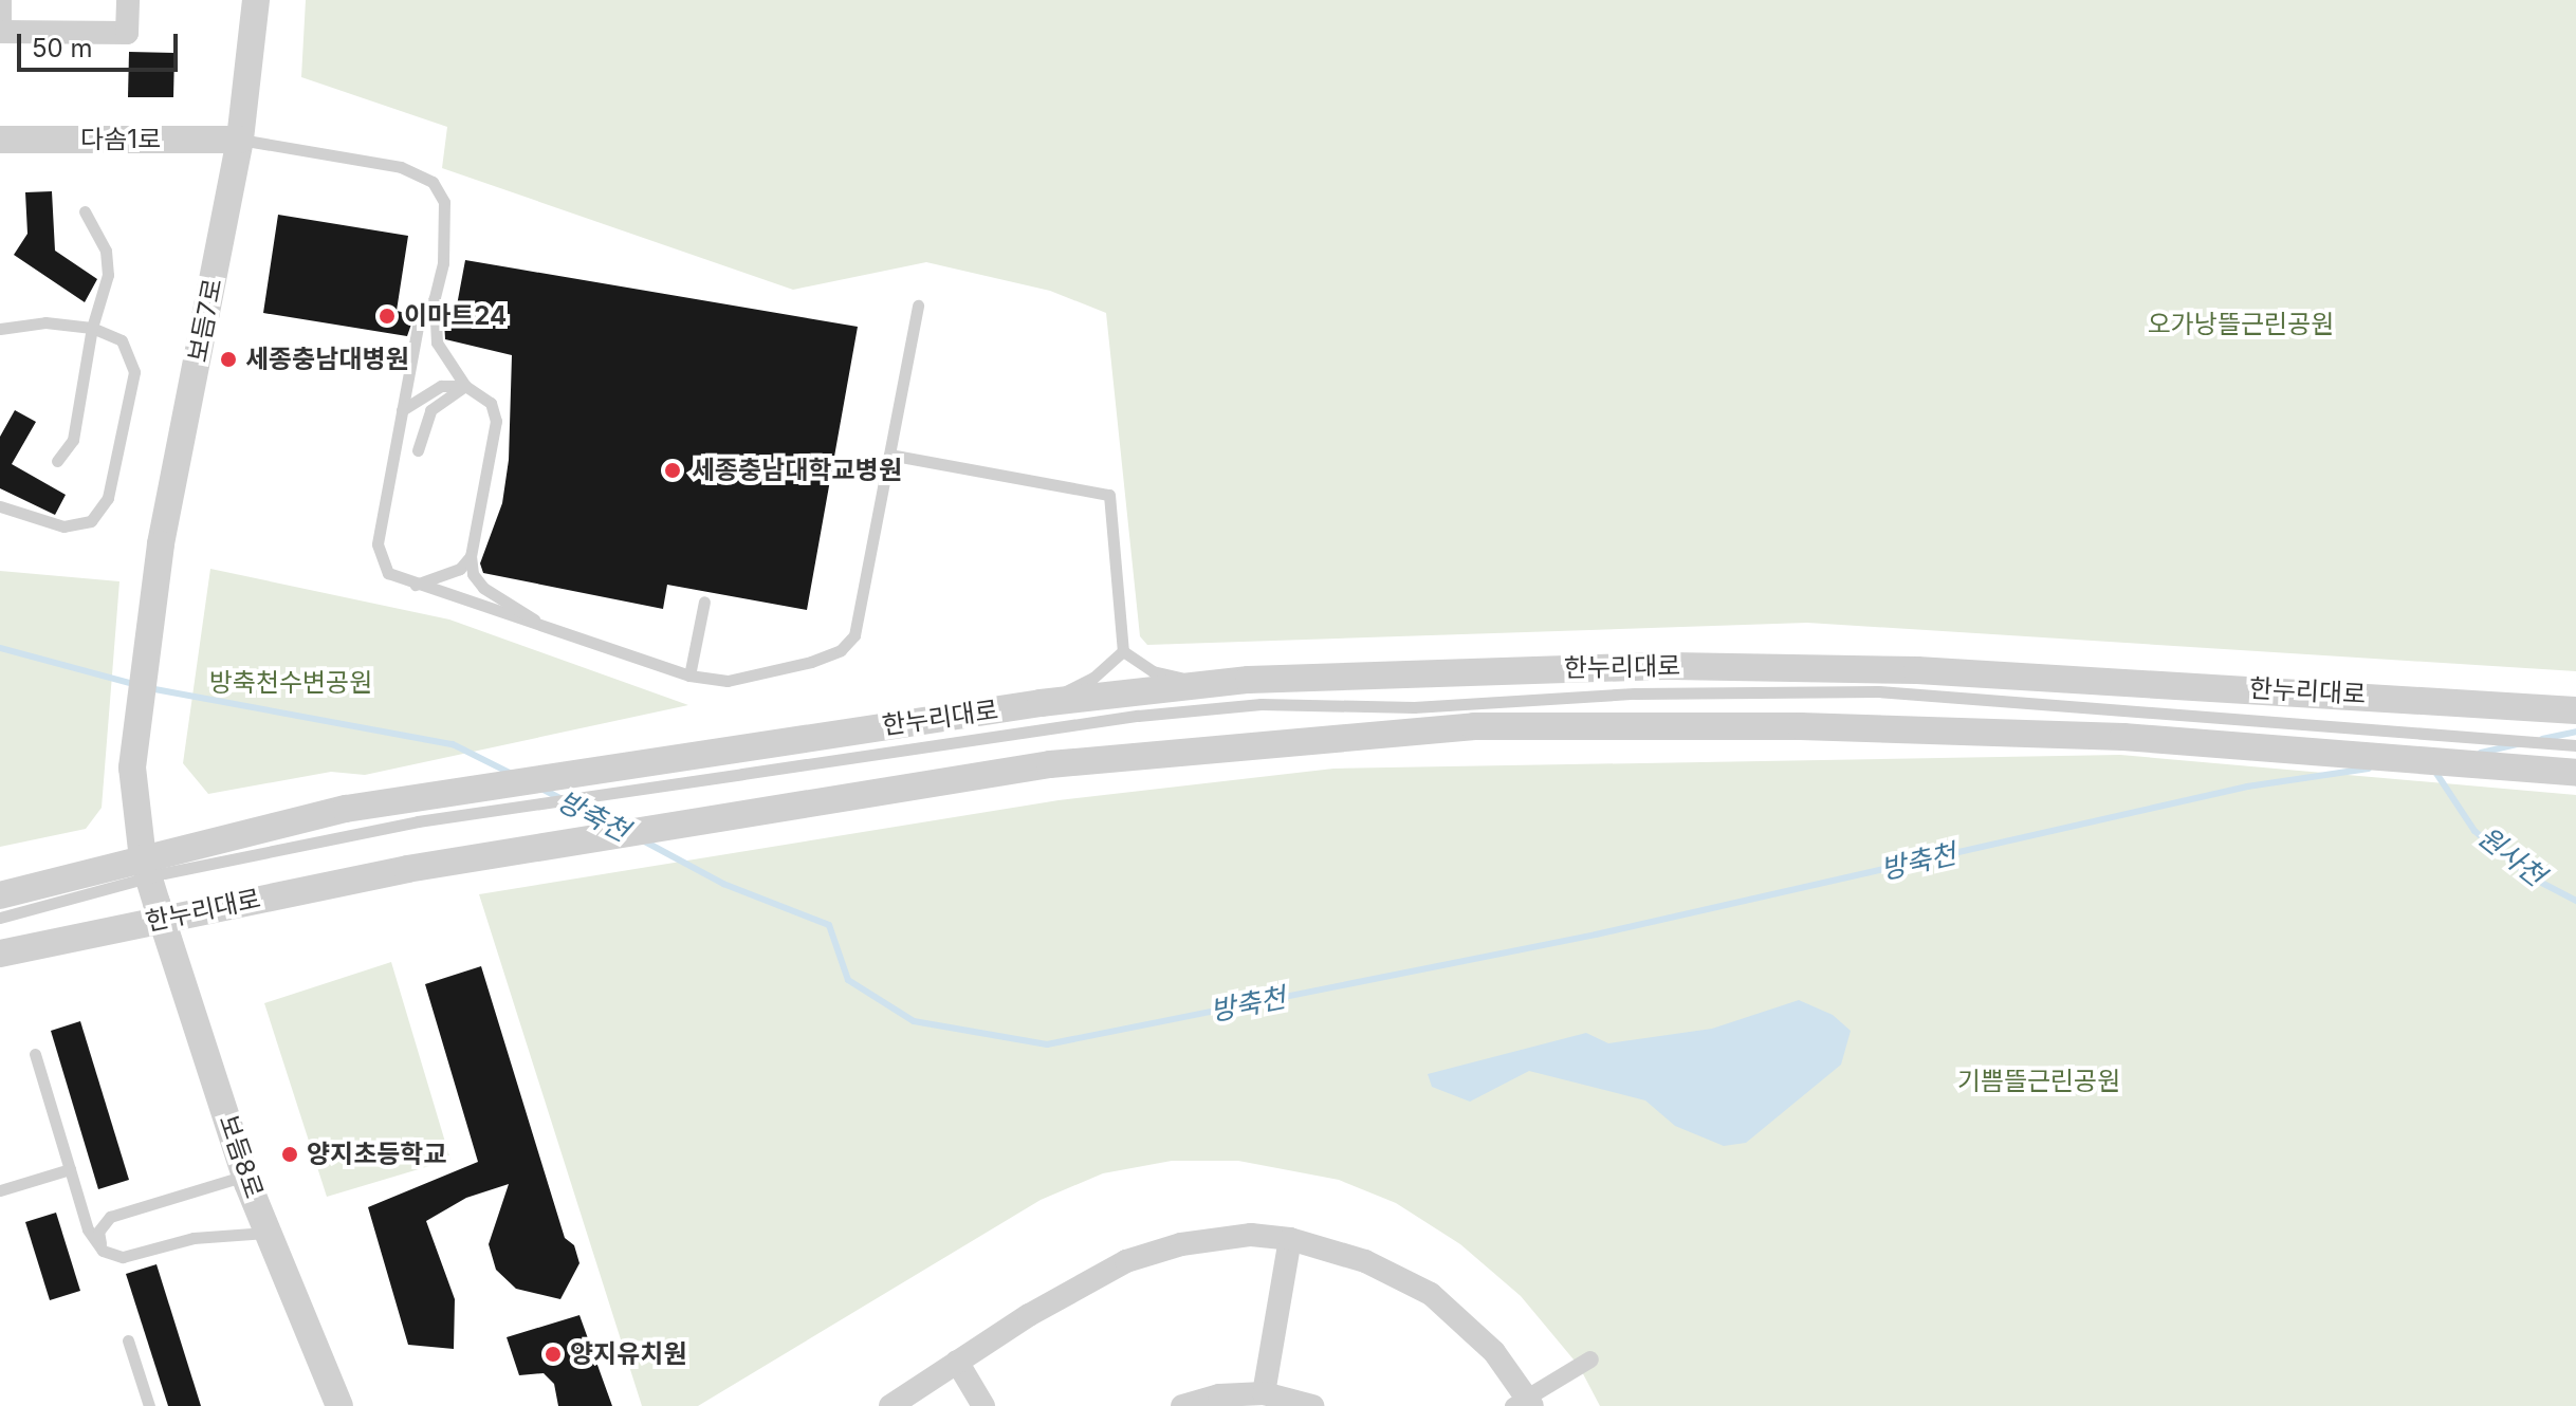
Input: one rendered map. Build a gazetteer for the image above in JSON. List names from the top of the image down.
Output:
{
  "streets": {
    "street": [
      "다솜1로",
      "보듬7로",
      "한누리대로",
      "보듬8로"
    ]
  },
  "crossings": [
    ["다솜1로", "보듬7로"],
    ["보듬7로", "한누리대로"],
    ["한누리대로", "보듬8로"]
  ],
  "water": ["방축천", "원사천"],
  "parks": ["오가낭뜰근린공원", "방축천수변공원", "기쁨뜰근린공원"],
  "places": [
    "이마트24",
    "세종충남대병원",
    "세종충남대학교병원",
    "양지초등학교",
    "양지유치원"
  ],
  "scale_bar": "50 m"
}
